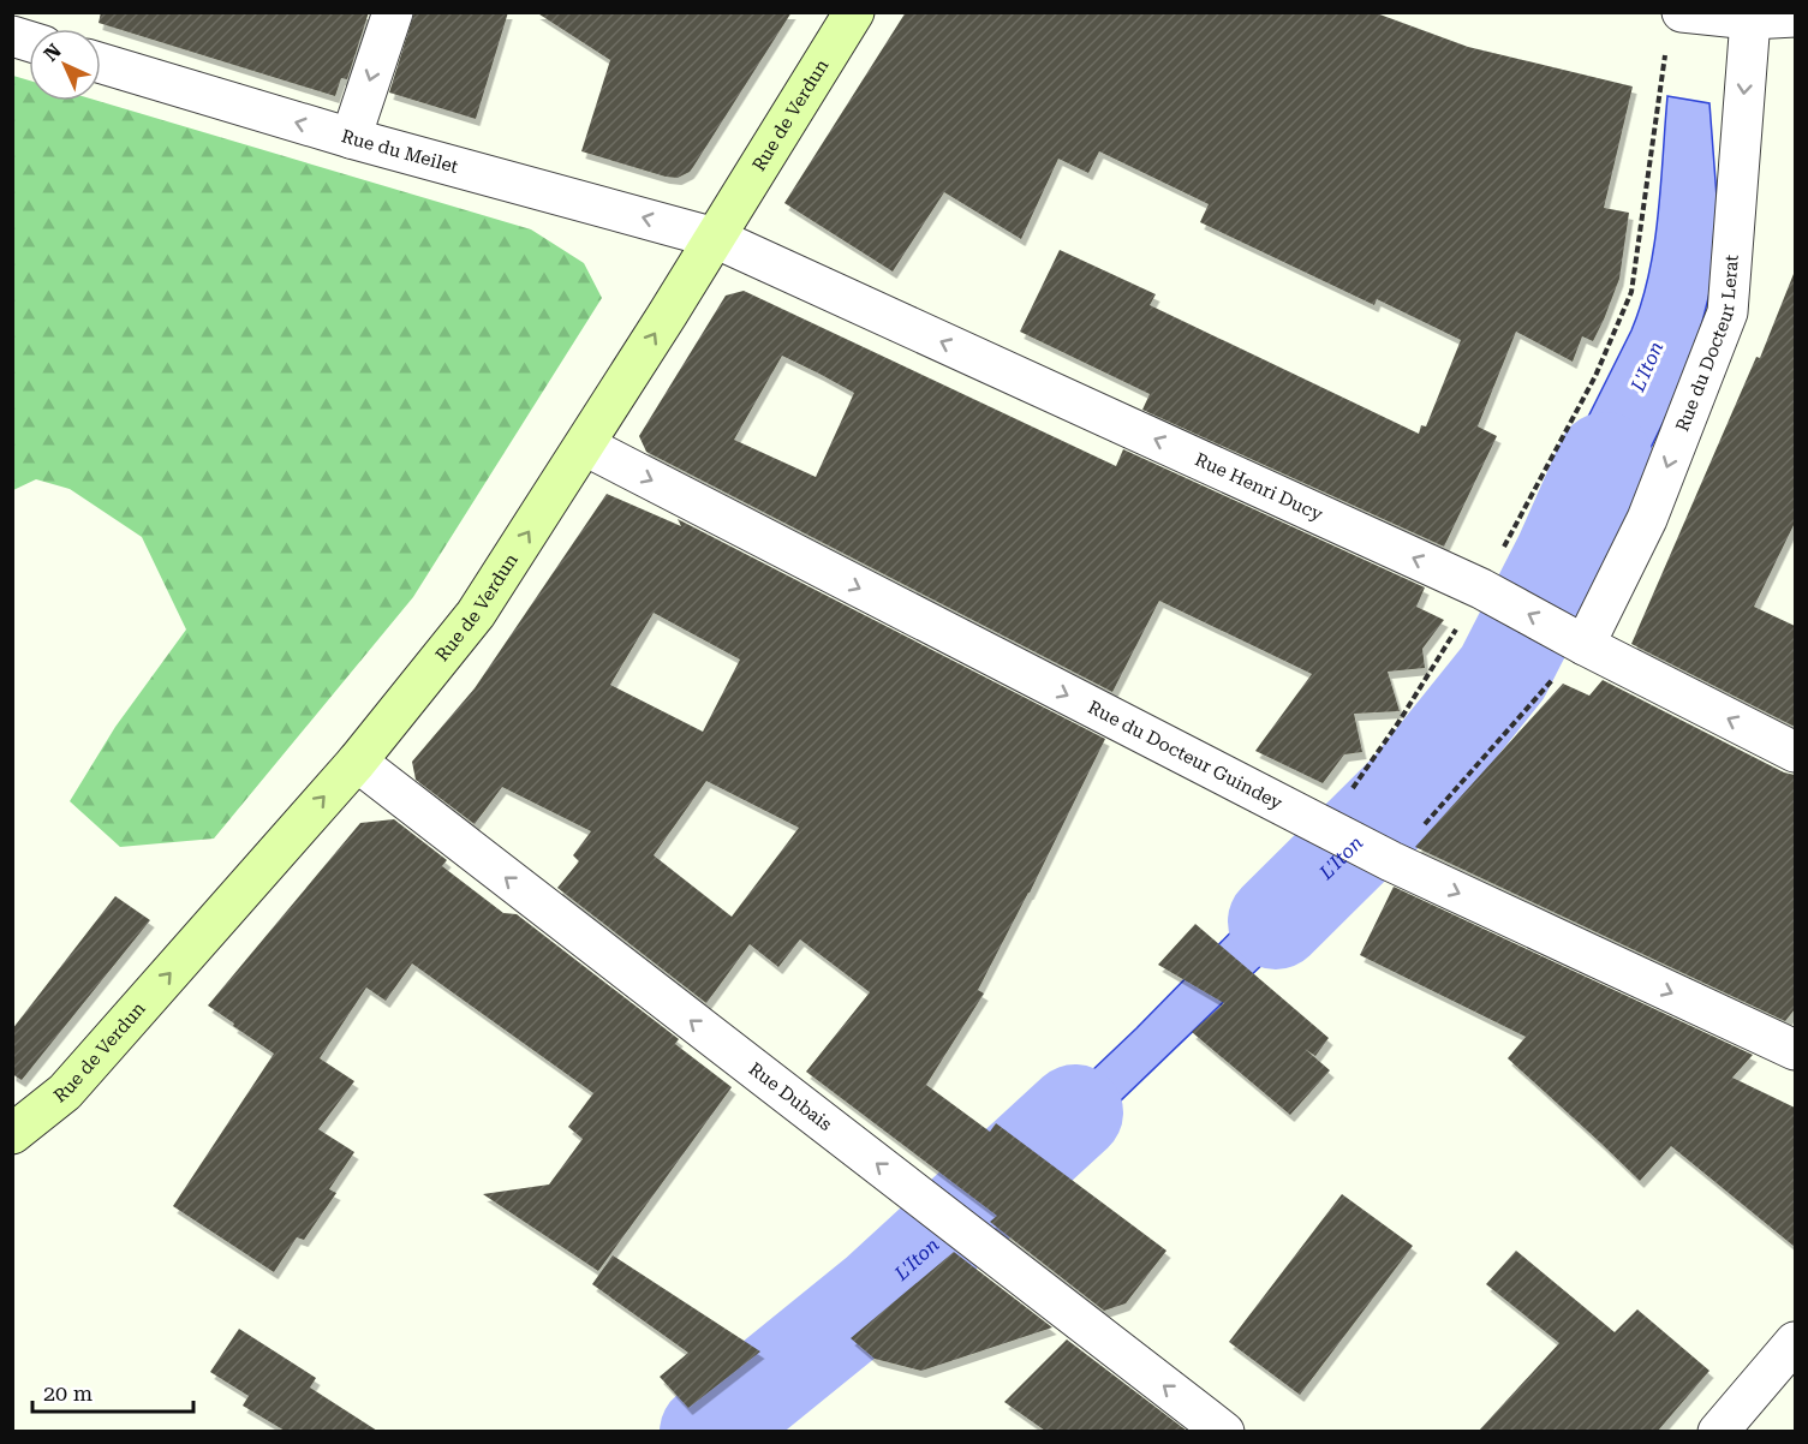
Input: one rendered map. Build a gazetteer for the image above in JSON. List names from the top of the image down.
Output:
{
  "streets": {
    "main road": ["Rue de Verdun"],
    "street": [
      "Rue du Meilet",
      "Rue du Docteur Lerat",
      "Rue Henri Ducy",
      "Rue du Docteur Guindey",
      "Rue Dubais"
    ]
  },
  "crossings": [
    ["Rue de Verdun", "Rue du Meilet"],
    ["Rue de Verdun", "Rue Henri Ducy"],
    ["Rue de Verdun", "Rue du Docteur Guindey"],
    ["Rue de Verdun", "Rue Dubais"],
    ["Rue du Meilet", "Rue Henri Ducy"],
    ["Rue du Docteur Lerat", "Rue Henri Ducy"]
  ],
  "one_way": [
    "Rue de Verdun",
    "Rue du Meilet",
    "Rue du Docteur Lerat",
    "Rue Henri Ducy",
    "Rue du Docteur Guindey",
    "Rue Dubais"
  ],
  "water": ["L'Iton"],
  "scale_bar": "20 m",
  "north": "top left"
}
